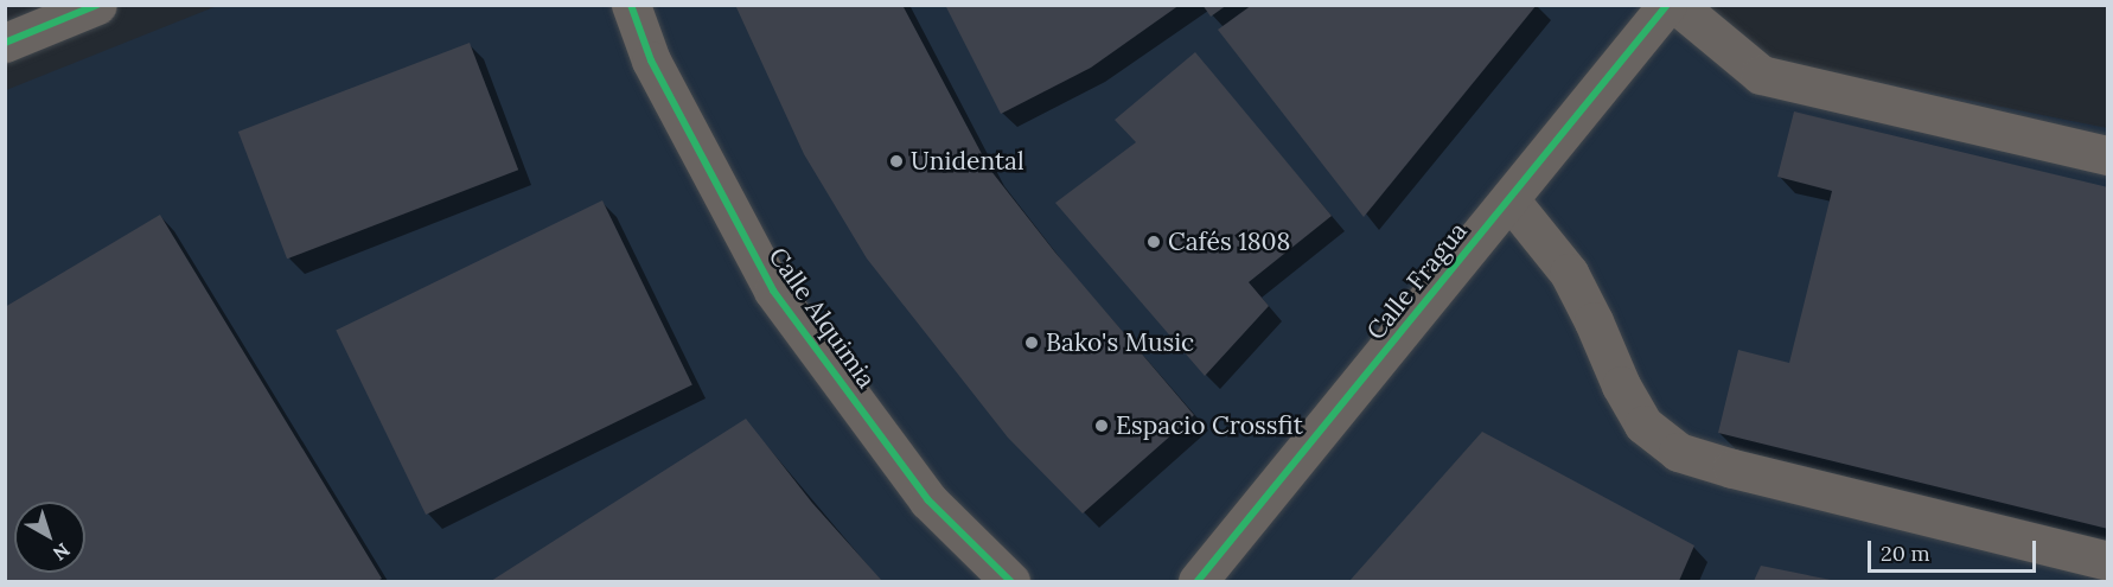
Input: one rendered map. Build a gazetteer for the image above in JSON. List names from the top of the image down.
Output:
{
  "streets": {
    "street": ["Calle Fragua", "Calle Alquimia"]
  },
  "places": [
    "Unidental",
    "Cafés 1808",
    "Bako's Music",
    "Espacio Crossfit"
  ],
  "scale_bar": "20 m",
  "north": "bottom right"
}
